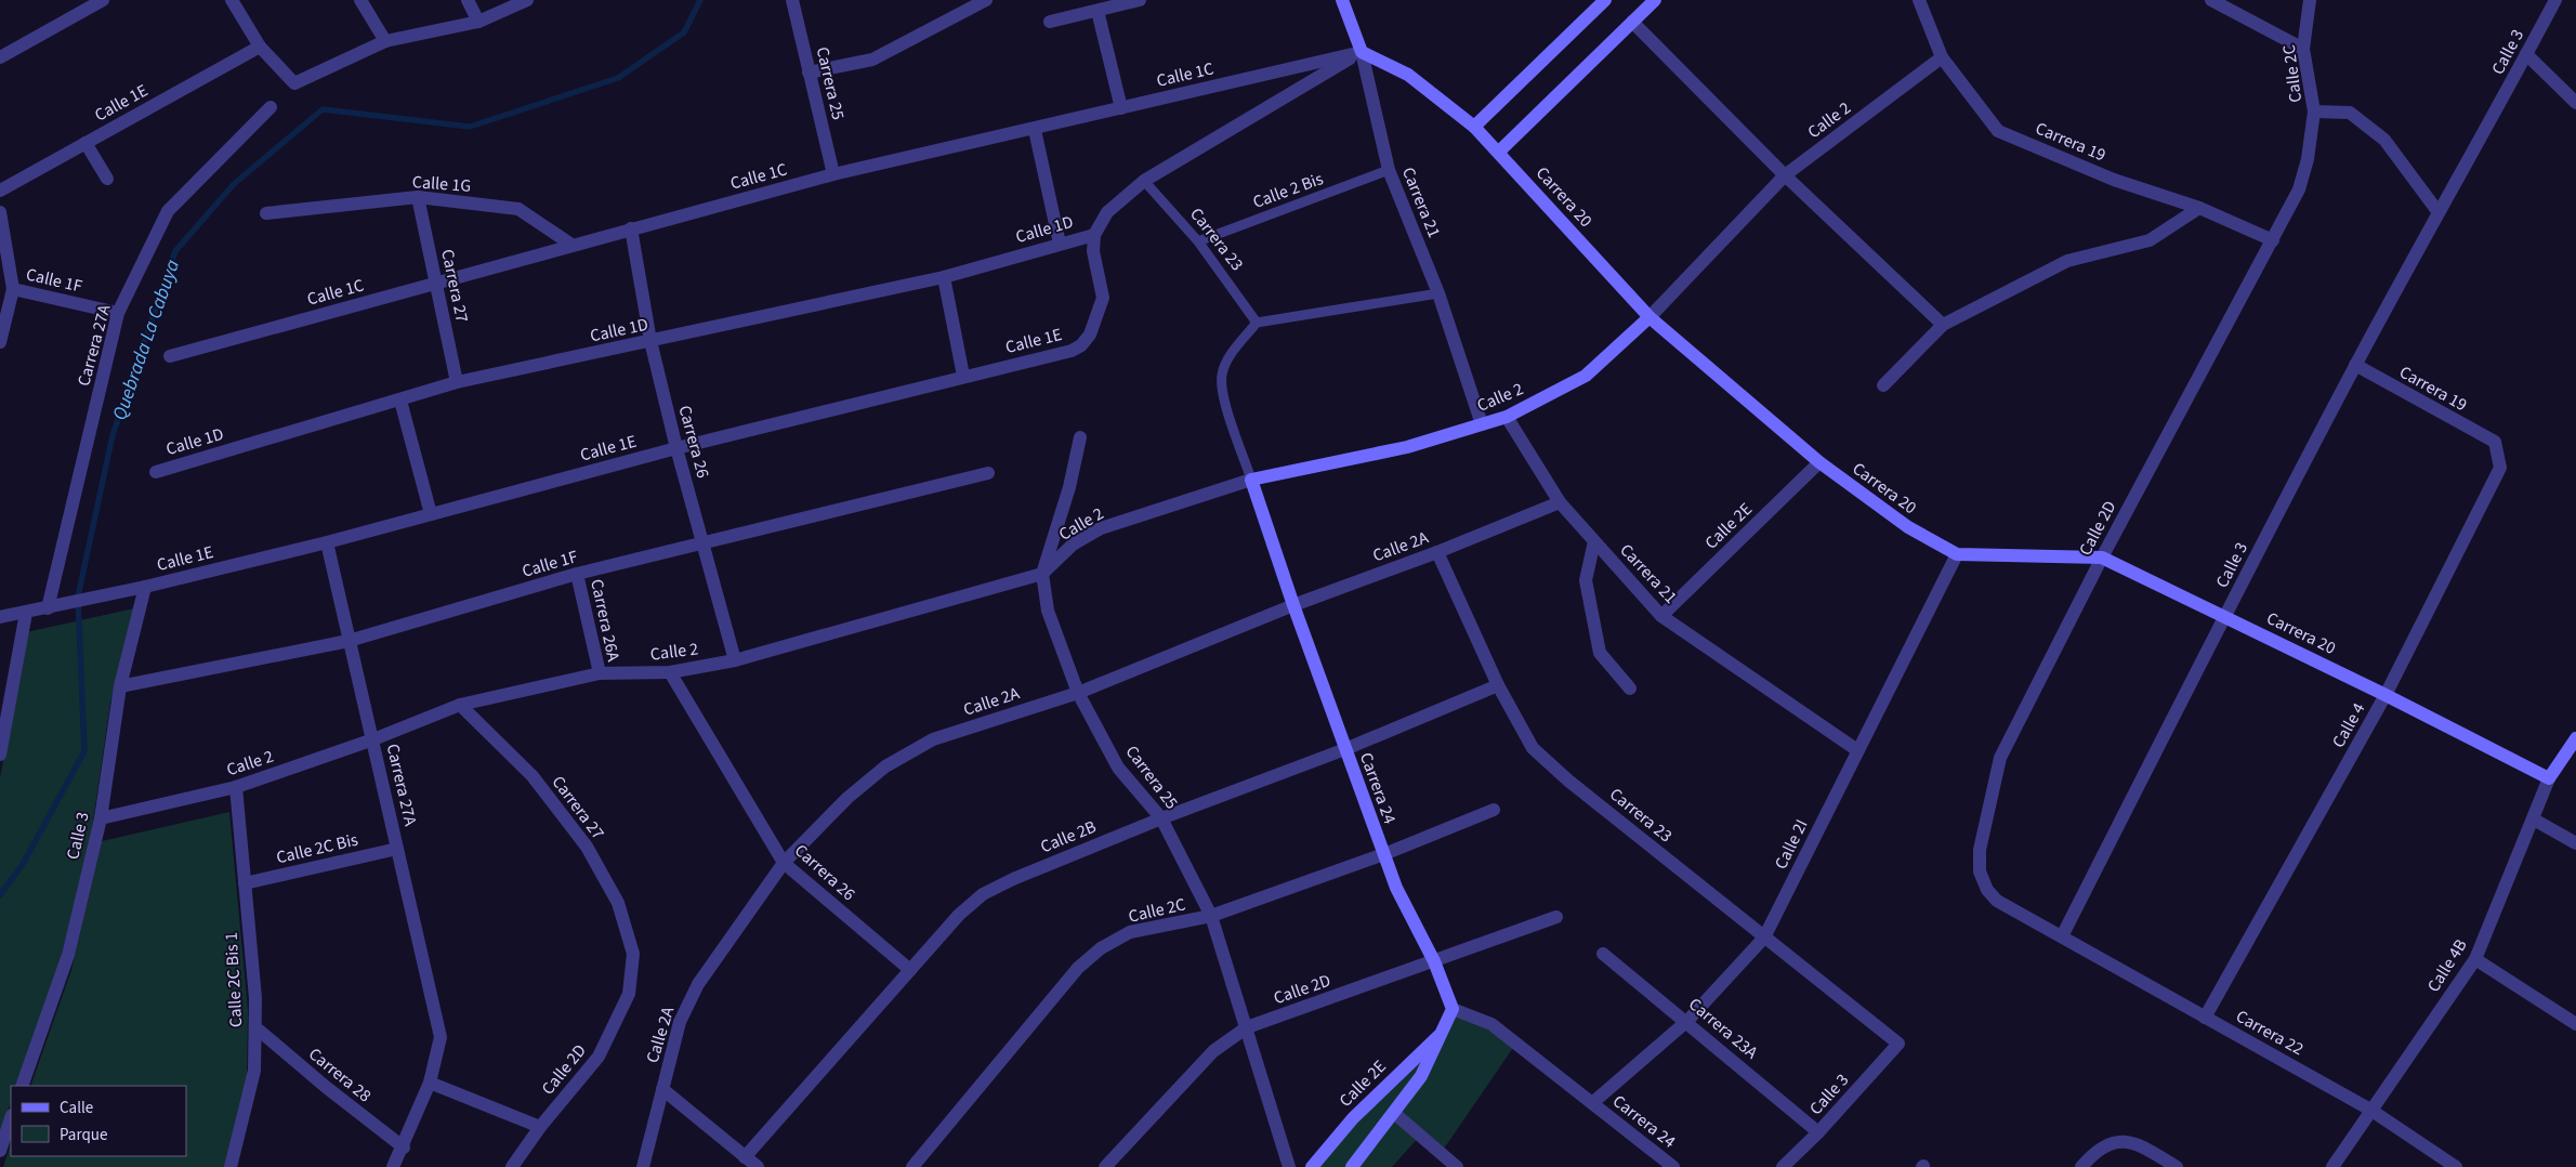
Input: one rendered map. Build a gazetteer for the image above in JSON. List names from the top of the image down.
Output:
{
  "streets": {
    "street": [
      "Calle 3",
      "Calle 2C",
      "Calle 1C",
      "Carrera 25",
      "Calle 1E",
      "Calle 2",
      "Carrera 19",
      "Calle 1G",
      "Carrera 20",
      "Carrera 21",
      "Calle 1D",
      "Carrera 23",
      "Calle 1F",
      "Carrera 27",
      "Carrera 27A",
      "Carrera 26",
      "Calle 2E",
      "Calle 2D",
      "Calle 2A",
      "Carrera 26A",
      "Calle 4",
      "Carrera 24",
      "Calle 2B",
      "Calle 2I",
      "Calle 2C Bis",
      "Calle 4B",
      "Calle 2C Bis 1",
      "Carrera 23A",
      "Carrera 22",
      "Carrera 28"
    ],
    "lane": ["Calle 2 Bis"]
  },
  "crossings": [
    ["Calle 3", "Calle 1E"],
    ["Calle 3", "Calle 2"],
    ["Calle 3", "Carrera 19"],
    ["Calle 3", "Carrera 20"],
    ["Calle 3", "Carrera 23"],
    ["Calle 3", "Calle 1F"],
    ["Calle 3", "Calle 2D"],
    ["Calle 3", "Carrera 23A"],
    ["Calle 3", "Carrera 22"],
    ["Calle 2C", "Carrera 25"],
    ["Calle 2C", "Calle 2D"],
    ["Calle 2C", "Carrera 24"],
    ["Calle 1C", "Carrera 25"],
    ["Calle 1C", "Calle 1G"],
    ["Calle 1C", "Carrera 20"],
    ["Calle 1C", "Carrera 21"],
    ["Calle 1C", "Carrera 27"],
    ["Calle 1C", "Carrera 26"],
    ["Carrera 25", "Calle 2"],
    ["Carrera 25", "Calle 2D"],
    ["Carrera 25", "Calle 2A"],
    ["Carrera 25", "Calle 2B"],
    ["Calle 1E", "Calle 1D"],
    ["Calle 1E", "Carrera 27A"],
    ["Calle 1E", "Carrera 26"],
    ["Calle 2", "Carrera 19"],
    ["Calle 2", "Carrera 20"],
    ["Calle 2", "Carrera 21"],
    ["Calle 2", "Carrera 27"],
    ["Calle 2", "Carrera 27A"],
    ["Calle 2", "Carrera 26"],
    ["Calle 2", "Carrera 26A"],
    ["Calle 2", "Carrera 24"],
    ["Calle 2", "Calle 2C Bis 1"],
    ["Carrera 19", "Calle 2D"],
    ["Carrera 19", "Calle 4"],
    ["Calle 1G", "Carrera 27"],
    ["Calle 2 Bis", "Carrera 21"],
    ["Calle 2 Bis", "Carrera 23"],
    ["Carrera 20", "Carrera 21"],
    ["Carrera 20", "Calle 2E"],
    ["Carrera 20", "Calle 2D"],
    ["Carrera 20", "Calle 4"],
    ["Carrera 20", "Calle 2I"],
    ["Carrera 20", "Calle 4B"],
    ["Carrera 21", "Calle 2E"],
    ["Carrera 21", "Calle 2A"],
    ["Carrera 21", "Calle 2I"],
    ["Calle 1D", "Carrera 27"],
    ["Calle 1D", "Carrera 26"],
    ["Carrera 23", "Calle 2A"],
    ["Carrera 23", "Carrera 24"],
    ["Carrera 23", "Calle 2B"],
    ["Carrera 23", "Calle 2I"],
    ["Calle 1F", "Carrera 27A"],
    ["Calle 1F", "Carrera 26"],
    ["Calle 1F", "Carrera 26A"],
    ["Carrera 27", "Calle 2D"],
    ["Carrera 27A", "Calle 2C Bis"],
    ["Carrera 26", "Calle 2A"],
    ["Carrera 26", "Calle 2B"],
    ["Calle 2E", "Carrera 24"],
    ["Calle 2D", "Carrera 24"],
    ["Calle 2D", "Carrera 22"],
    ["Calle 2A", "Carrera 24"],
    ["Calle 4", "Carrera 22"],
    ["Carrera 24", "Calle 2B"],
    ["Carrera 24", "Calle 2I"],
    ["Calle 2I", "Carrera 23A"],
    ["Calle 2C Bis", "Calle 2C Bis 1"],
    ["Calle 4B", "Carrera 22"],
    ["Calle 2C Bis 1", "Carrera 28"]
  ],
  "water": ["Quebrada La Cabuya"],
  "legend": ["Calle", "Parque"]
}
